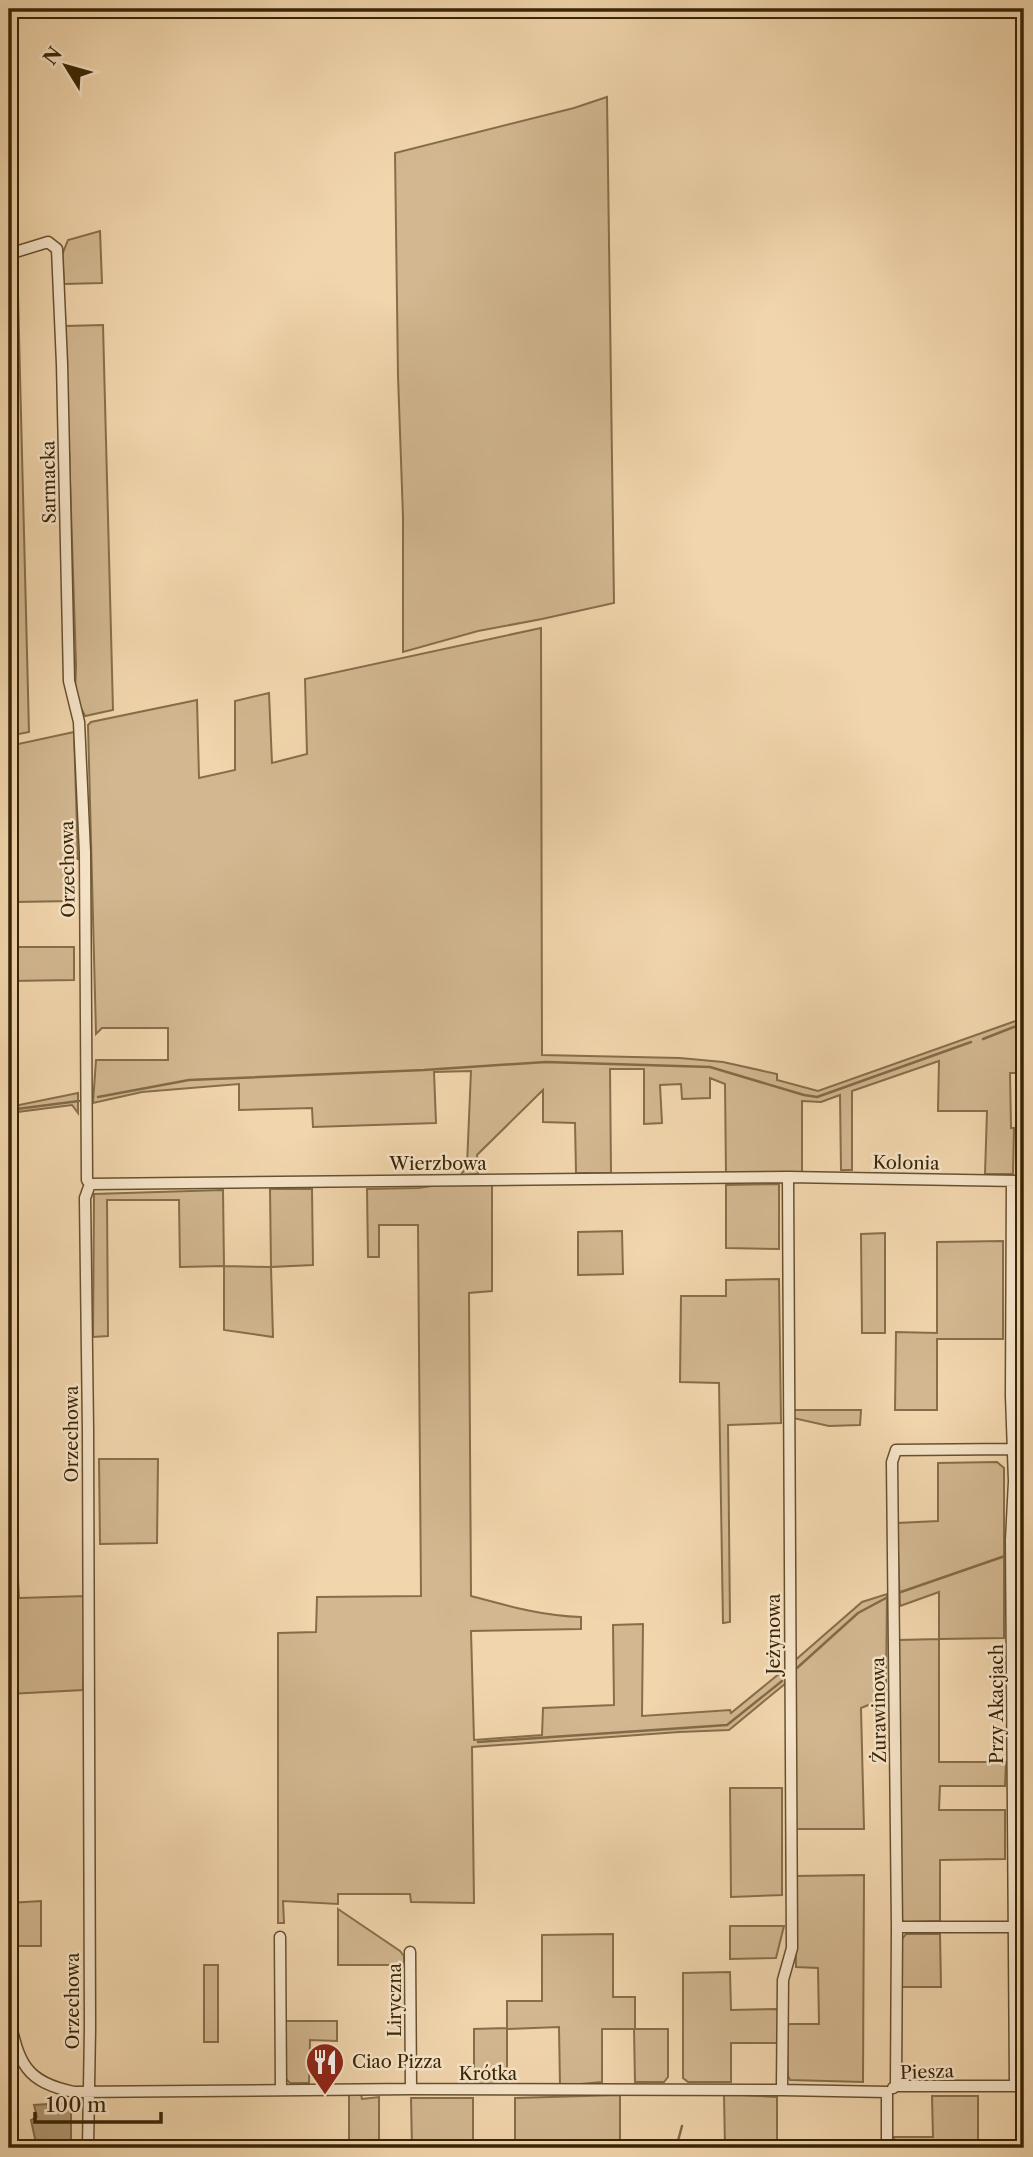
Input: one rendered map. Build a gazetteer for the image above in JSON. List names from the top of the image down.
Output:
{
  "streets": {
    "street": [
      "Sarmacka",
      "Orzechowa",
      "Kolonia",
      "Wierzbowa",
      "Jeżynowa",
      "Przy Akacjach",
      "Żurawinowa",
      "Liryczna",
      "Piesza",
      "Krótka"
    ]
  },
  "crossings": [
    ["Sarmacka", "Orzechowa"],
    ["Orzechowa", "Wierzbowa"],
    ["Orzechowa", "Krótka"],
    ["Kolonia", "Wierzbowa"],
    ["Kolonia", "Jeżynowa"],
    ["Kolonia", "Przy Akacjach"],
    ["Wierzbowa", "Jeżynowa"],
    ["Jeżynowa", "Krótka"],
    ["Przy Akacjach", "Żurawinowa"],
    ["Przy Akacjach", "Piesza"],
    ["Żurawinowa", "Piesza"],
    ["Żurawinowa", "Krótka"],
    ["Liryczna", "Krótka"],
    ["Piesza", "Krótka"]
  ],
  "places": {
    "restaurant": ["Ciao Pizza"]
  },
  "scale_bar": "100 m",
  "north": "top left"
}
